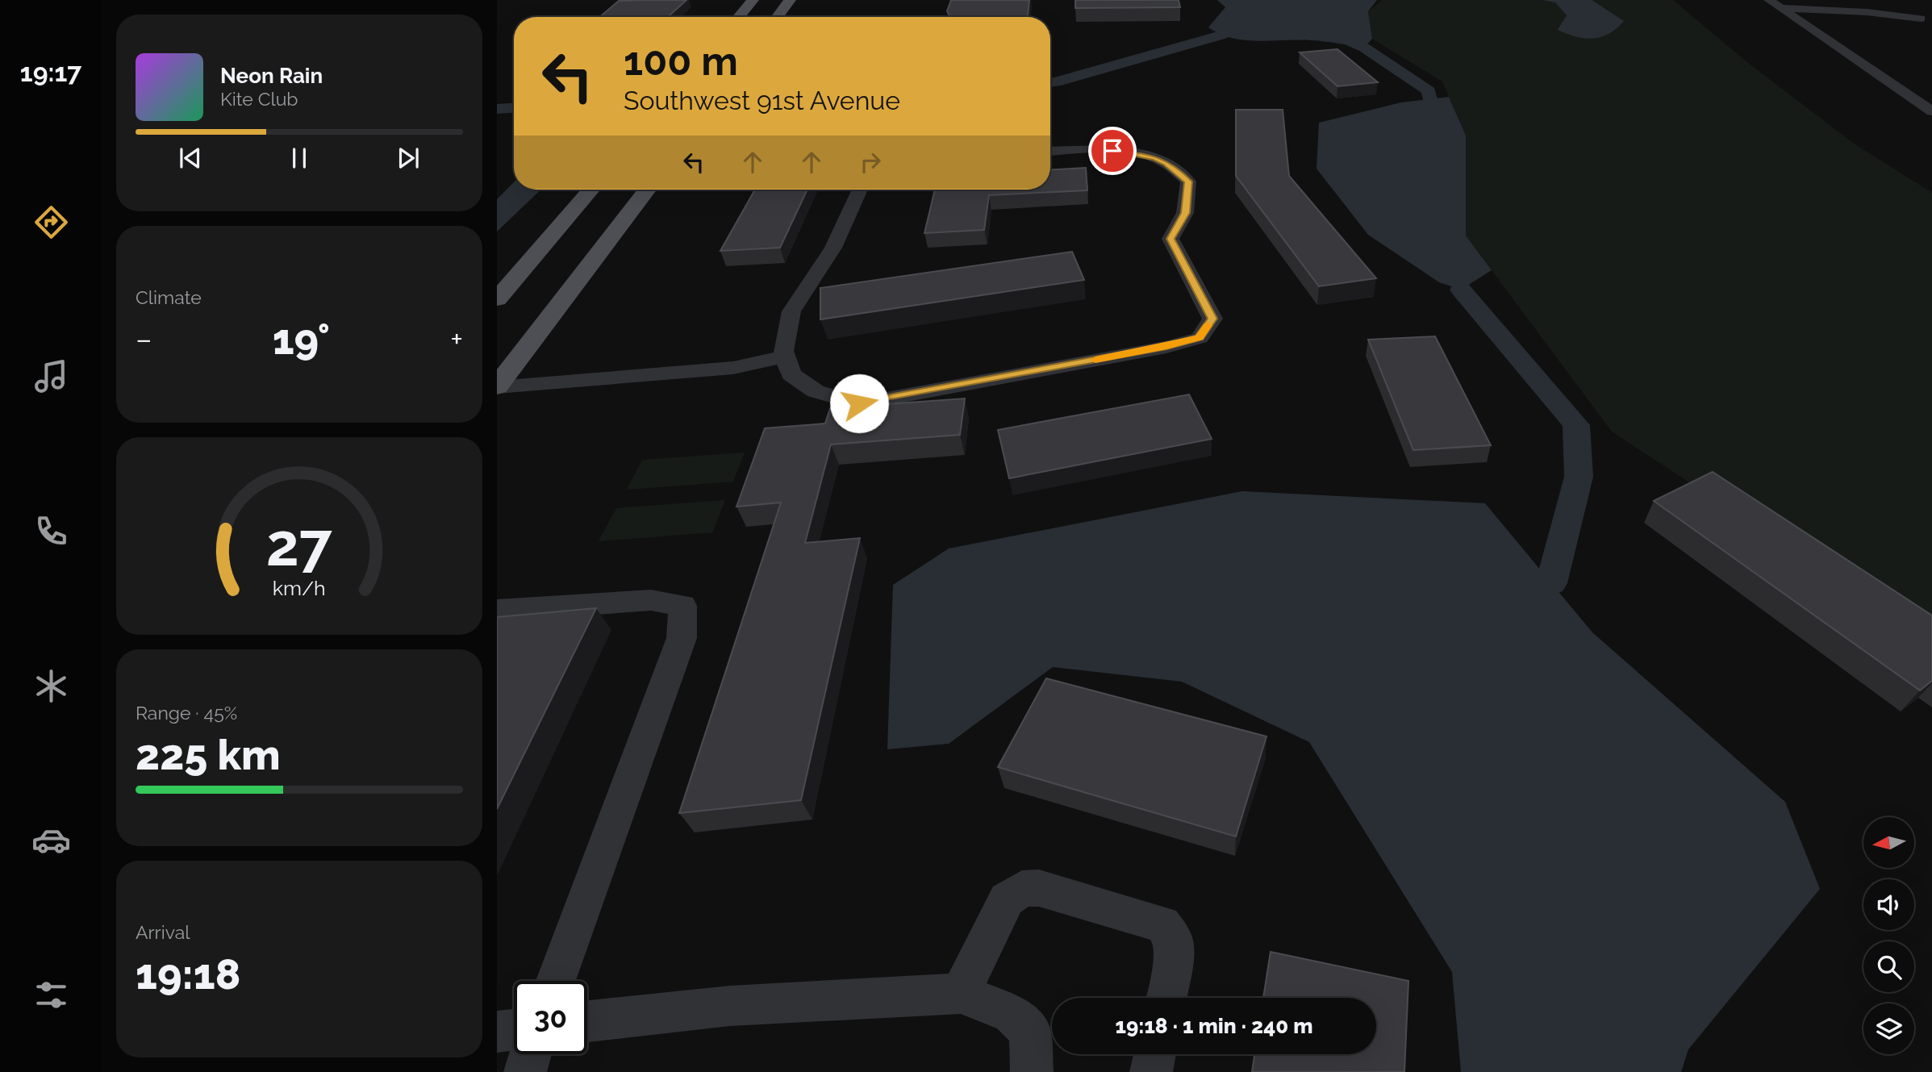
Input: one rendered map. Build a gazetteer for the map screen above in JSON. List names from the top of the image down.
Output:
{
  "north": "left",
  "page": {
    "tabs": "19:17",
    "turn": ["100 m", "Southwest 91st Avenue"],
    "song": ["Neon Rain", "Kite Club"],
    "tile": [
      "Climate",
      ["Range · 45%", "225 km"],
      ["Arrival", "19:18"]
    ],
    "heat": ["−", "19°", "+"],
    "limit": "30",
    "trip": "19:18 · 1 min · 240 m",
    "gauge": ["27", "km/h"]
  }
}
